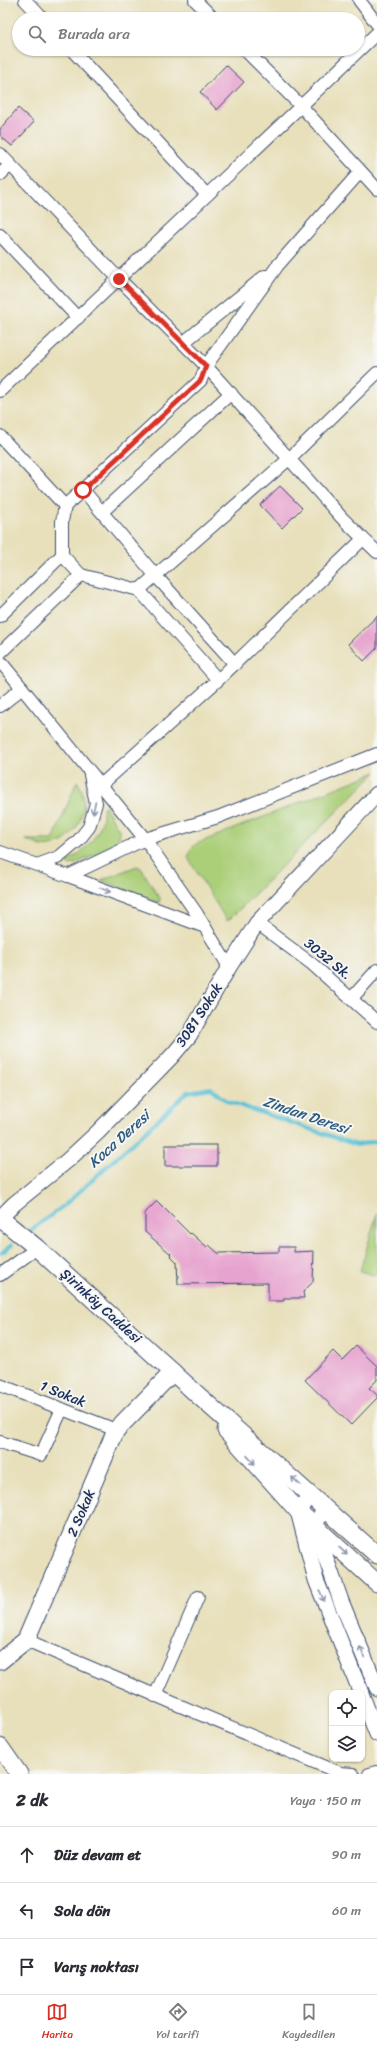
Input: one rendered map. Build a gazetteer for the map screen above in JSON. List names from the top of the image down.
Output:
{
  "streets": {
    "main road": ["Şirinköy Caddesi", "2 Sokak"],
    "street": ["3032 Sk.", "3081 Sokak", "1 Sokak"]
  },
  "crossings": [
    ["3032 Sk.", "3081 Sokak"],
    ["3081 Sokak", "Şirinköy Caddesi"],
    ["Şirinköy Caddesi", "2 Sokak"],
    ["1 Sokak", "2 Sokak"]
  ],
  "water": ["Zindan Deresi", "Koca Deresi"],
  "page": {
    "search": "Burada ara",
    "heading": ["2 dk", "Yaya · 150 m"],
    "list": [
      ["Düz devam et", "90 m"],
      ["Sola dön", "60 m"],
      "Varış noktası"
    ],
    "nav": ["Harita", "Yol tarifi", "Kaydedilen"]
  }
}
